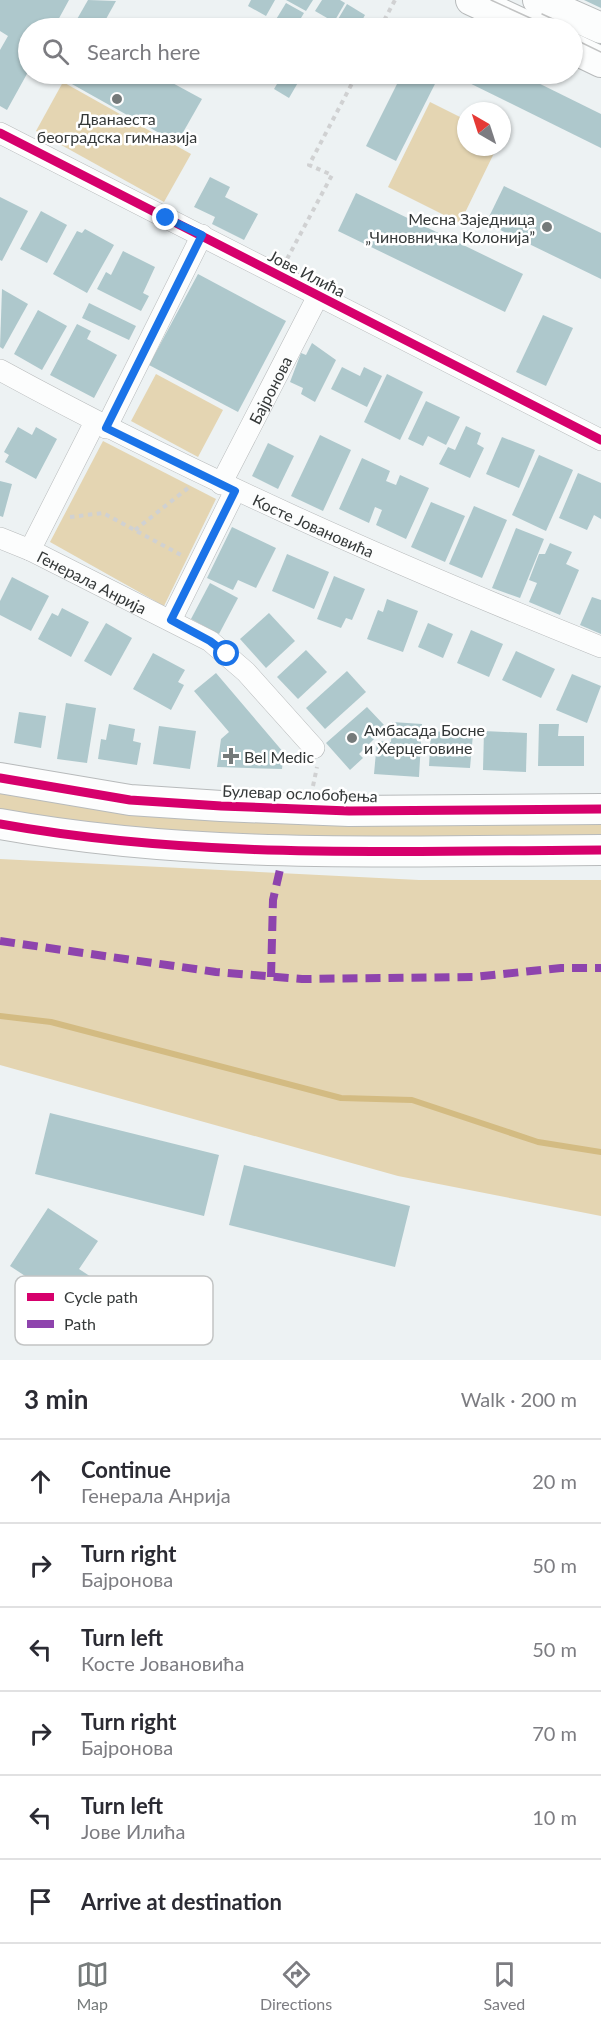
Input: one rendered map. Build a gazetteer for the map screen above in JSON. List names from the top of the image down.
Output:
{
  "streets": {
    "main road": ["Булевар ослобођења"],
    "street": [
      "Јове Илића",
      "Бајронова",
      "Косте Јовановића",
      "Генерала Анрија"
    ]
  },
  "crossings": [
    ["Јове Илића", "Бајронова"],
    ["Бајронова", "Косте Јовановића"],
    ["Бајронова", "Генерала Анрија"]
  ],
  "places": {
    "other": ["Дванаеста београдска гимназија", "Месна Заједница „Чиновничка Колонија”", "Амбасада Босне и Херцеговине"],
    "health": ["Bel Medic"]
  },
  "legend": ["Cycle path", "Path"],
  "north": "top left",
  "page": {
    "search": "Search here",
    "heading": ["3 min", "Walk · 200 m"],
    "list": [
      ["Continue", "Генерала Анрија", "20 m"],
      ["Turn right", "Бајронова", "50 m"],
      ["Turn left", "Косте Јовановића", "50 m"],
      ["Turn right", "Бајронова", "70 m"],
      ["Turn left", "Јове Илића", "10 m"],
      "Arrive at destination"
    ],
    "nav": ["Map", "Directions", "Saved"]
  }
}
